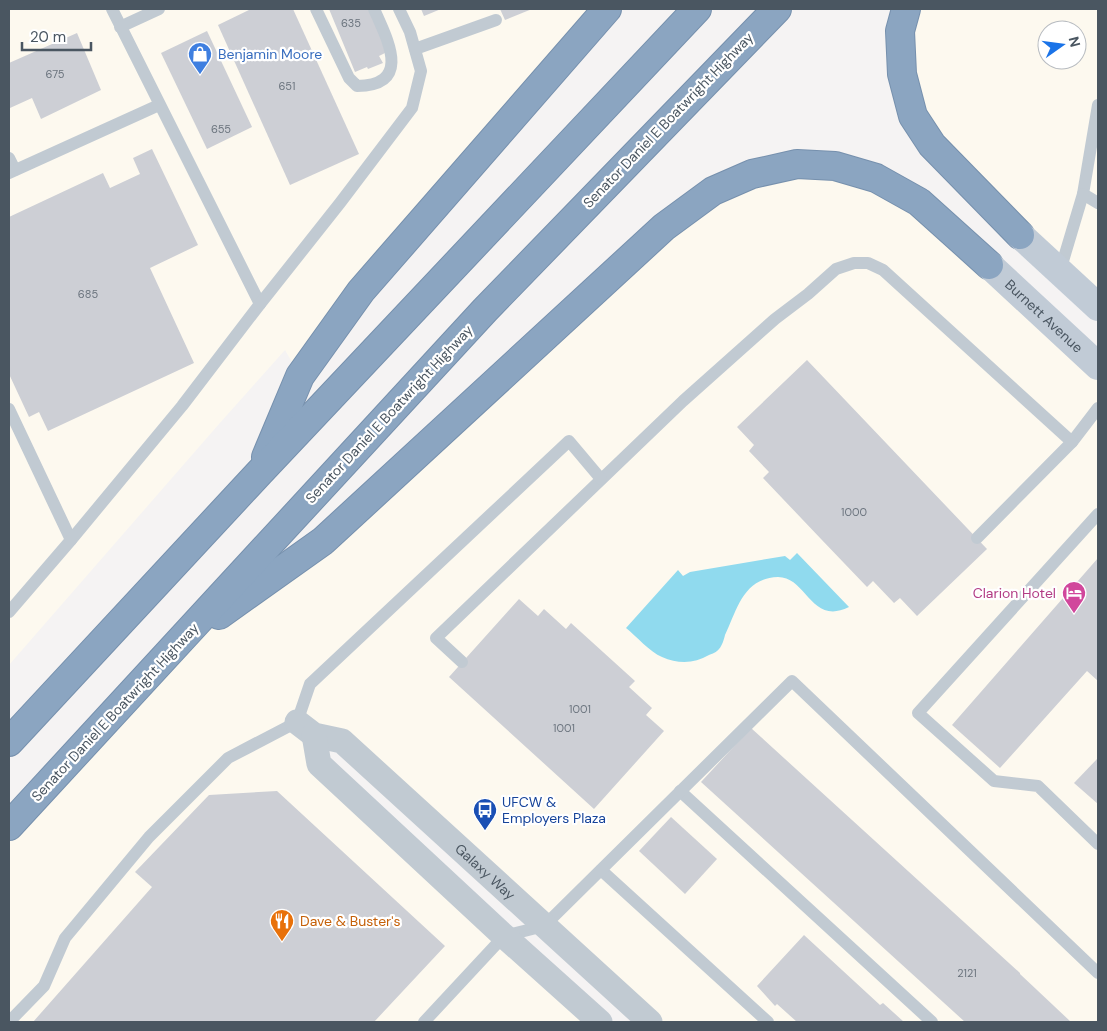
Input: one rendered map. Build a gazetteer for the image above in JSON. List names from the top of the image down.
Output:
{
  "streets": {
    "highway": ["Senator Daniel E Boatwright Highway"],
    "main road": ["Burnett Avenue"],
    "street": ["Galaxy Way"]
  },
  "places": {
    "shop": ["Benjamin Moore"],
    "hotel": ["Clarion Hotel"],
    "bus stop": ["UFCW & Employers Plaza"],
    "restaurant": ["Dave & Buster's"]
  },
  "house_numbers": [
    "635",
    "675",
    "651",
    "655",
    "685",
    "1000",
    "1001",
    "1001",
    "2121"
  ],
  "scale_bar": "20 m",
  "north": "right"
}
